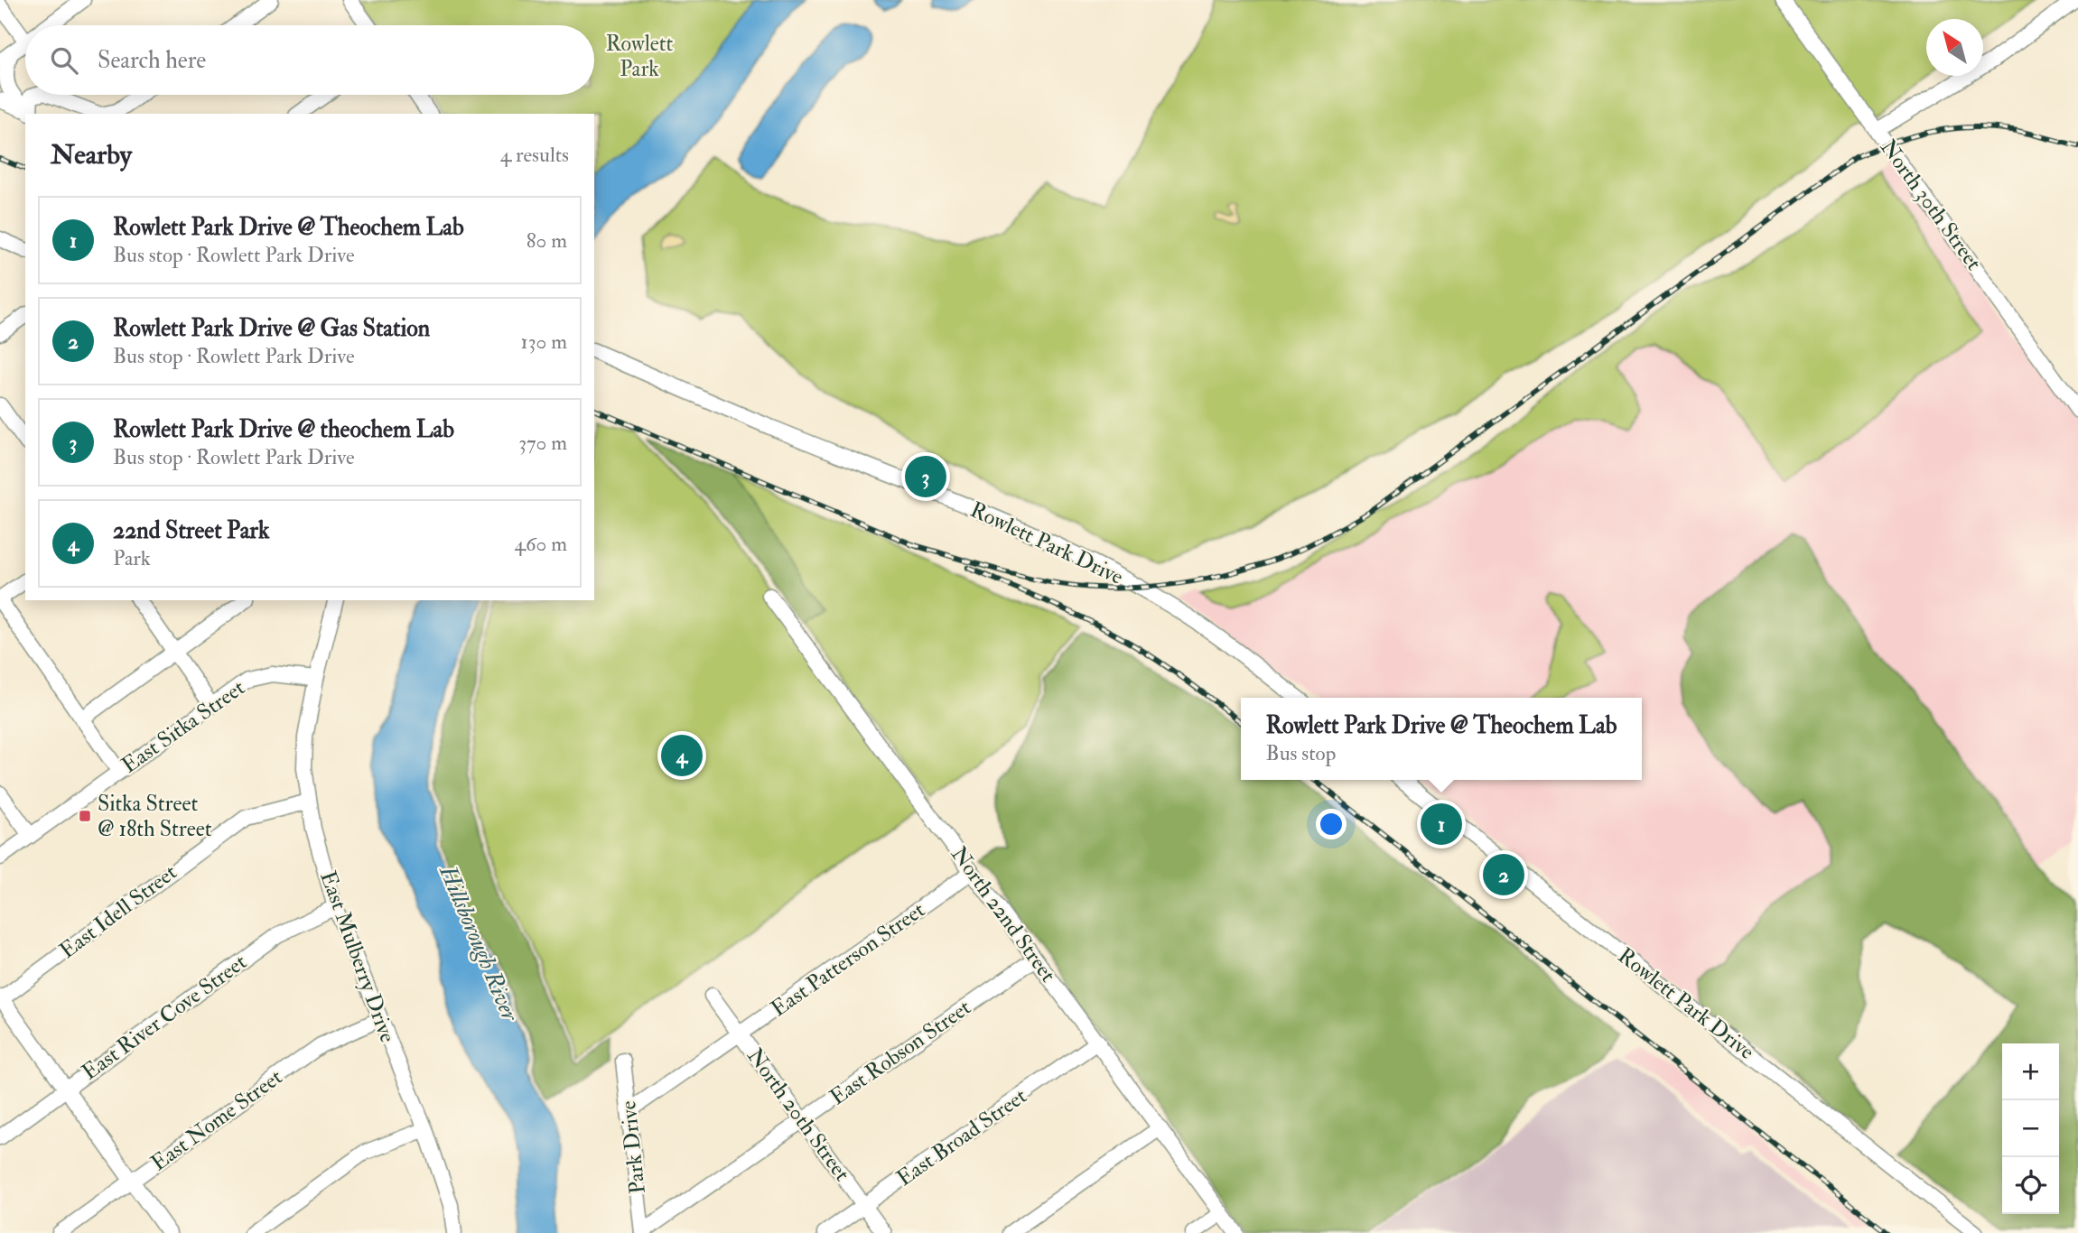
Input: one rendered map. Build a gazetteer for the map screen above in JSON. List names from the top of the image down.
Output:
{
  "streets": {
    "street": [
      "North 30th Street",
      "Rowlett Park Drive",
      "East Sitka Street",
      "East Idell Street",
      "North 22nd Street",
      "East Mulberry Drive",
      "East Patterson Street",
      "East River Cove Street",
      "East Robson Street",
      "North 20th Street",
      "East Nome Street",
      "East Broad Street",
      "Park Drive"
    ]
  },
  "crossings": [
    ["East Sitka Street", "East Mulberry Drive"],
    ["East Idell Street", "East Mulberry Drive"],
    ["North 22nd Street", "East Patterson Street"],
    ["North 22nd Street", "East Robson Street"],
    ["North 22nd Street", "East Broad Street"],
    ["East Mulberry Drive", "East River Cove Street"],
    ["East Mulberry Drive", "East Nome Street"],
    ["East Patterson Street", "North 20th Street"],
    ["East Patterson Street", "Park Drive"],
    ["East Robson Street", "North 20th Street"],
    ["East Robson Street", "Park Drive"],
    ["North 20th Street", "East Broad Street"]
  ],
  "water": ["Hillsborough River"],
  "parks": ["Rowlett Park"],
  "places": {
    "transit": ["Sitka Street @ 18th Street"]
  },
  "north": "top left",
  "page": {
    "search": "Search here",
    "heading": ["Nearby", "4 results"],
    "list": [
      {
        "mark": "1",
        "name": "Rowlett Park Drive @ Theochem Lab",
        "note": "Bus stop · Rowlett Park Drive",
        "value": "80 m"
      },
      {
        "mark": "2",
        "name": "Rowlett Park Drive @ Gas Station",
        "note": "Bus stop · Rowlett Park Drive",
        "value": "130 m"
      },
      {
        "mark": "3",
        "name": "Rowlett Park Drive @ theochem Lab",
        "note": "Bus stop · Rowlett Park Drive",
        "value": "370 m"
      },
      {
        "mark": "4",
        "name": "22nd Street Park",
        "note": "Park",
        "value": "460 m"
      }
    ],
    "pins": [
      "3",
      "4",
      "1",
      "2"
    ],
    "popup": ["Rowlett Park Drive @ Theochem Lab", "Bus stop"],
    "map_buttons": ["+", "−"]
  }
}
